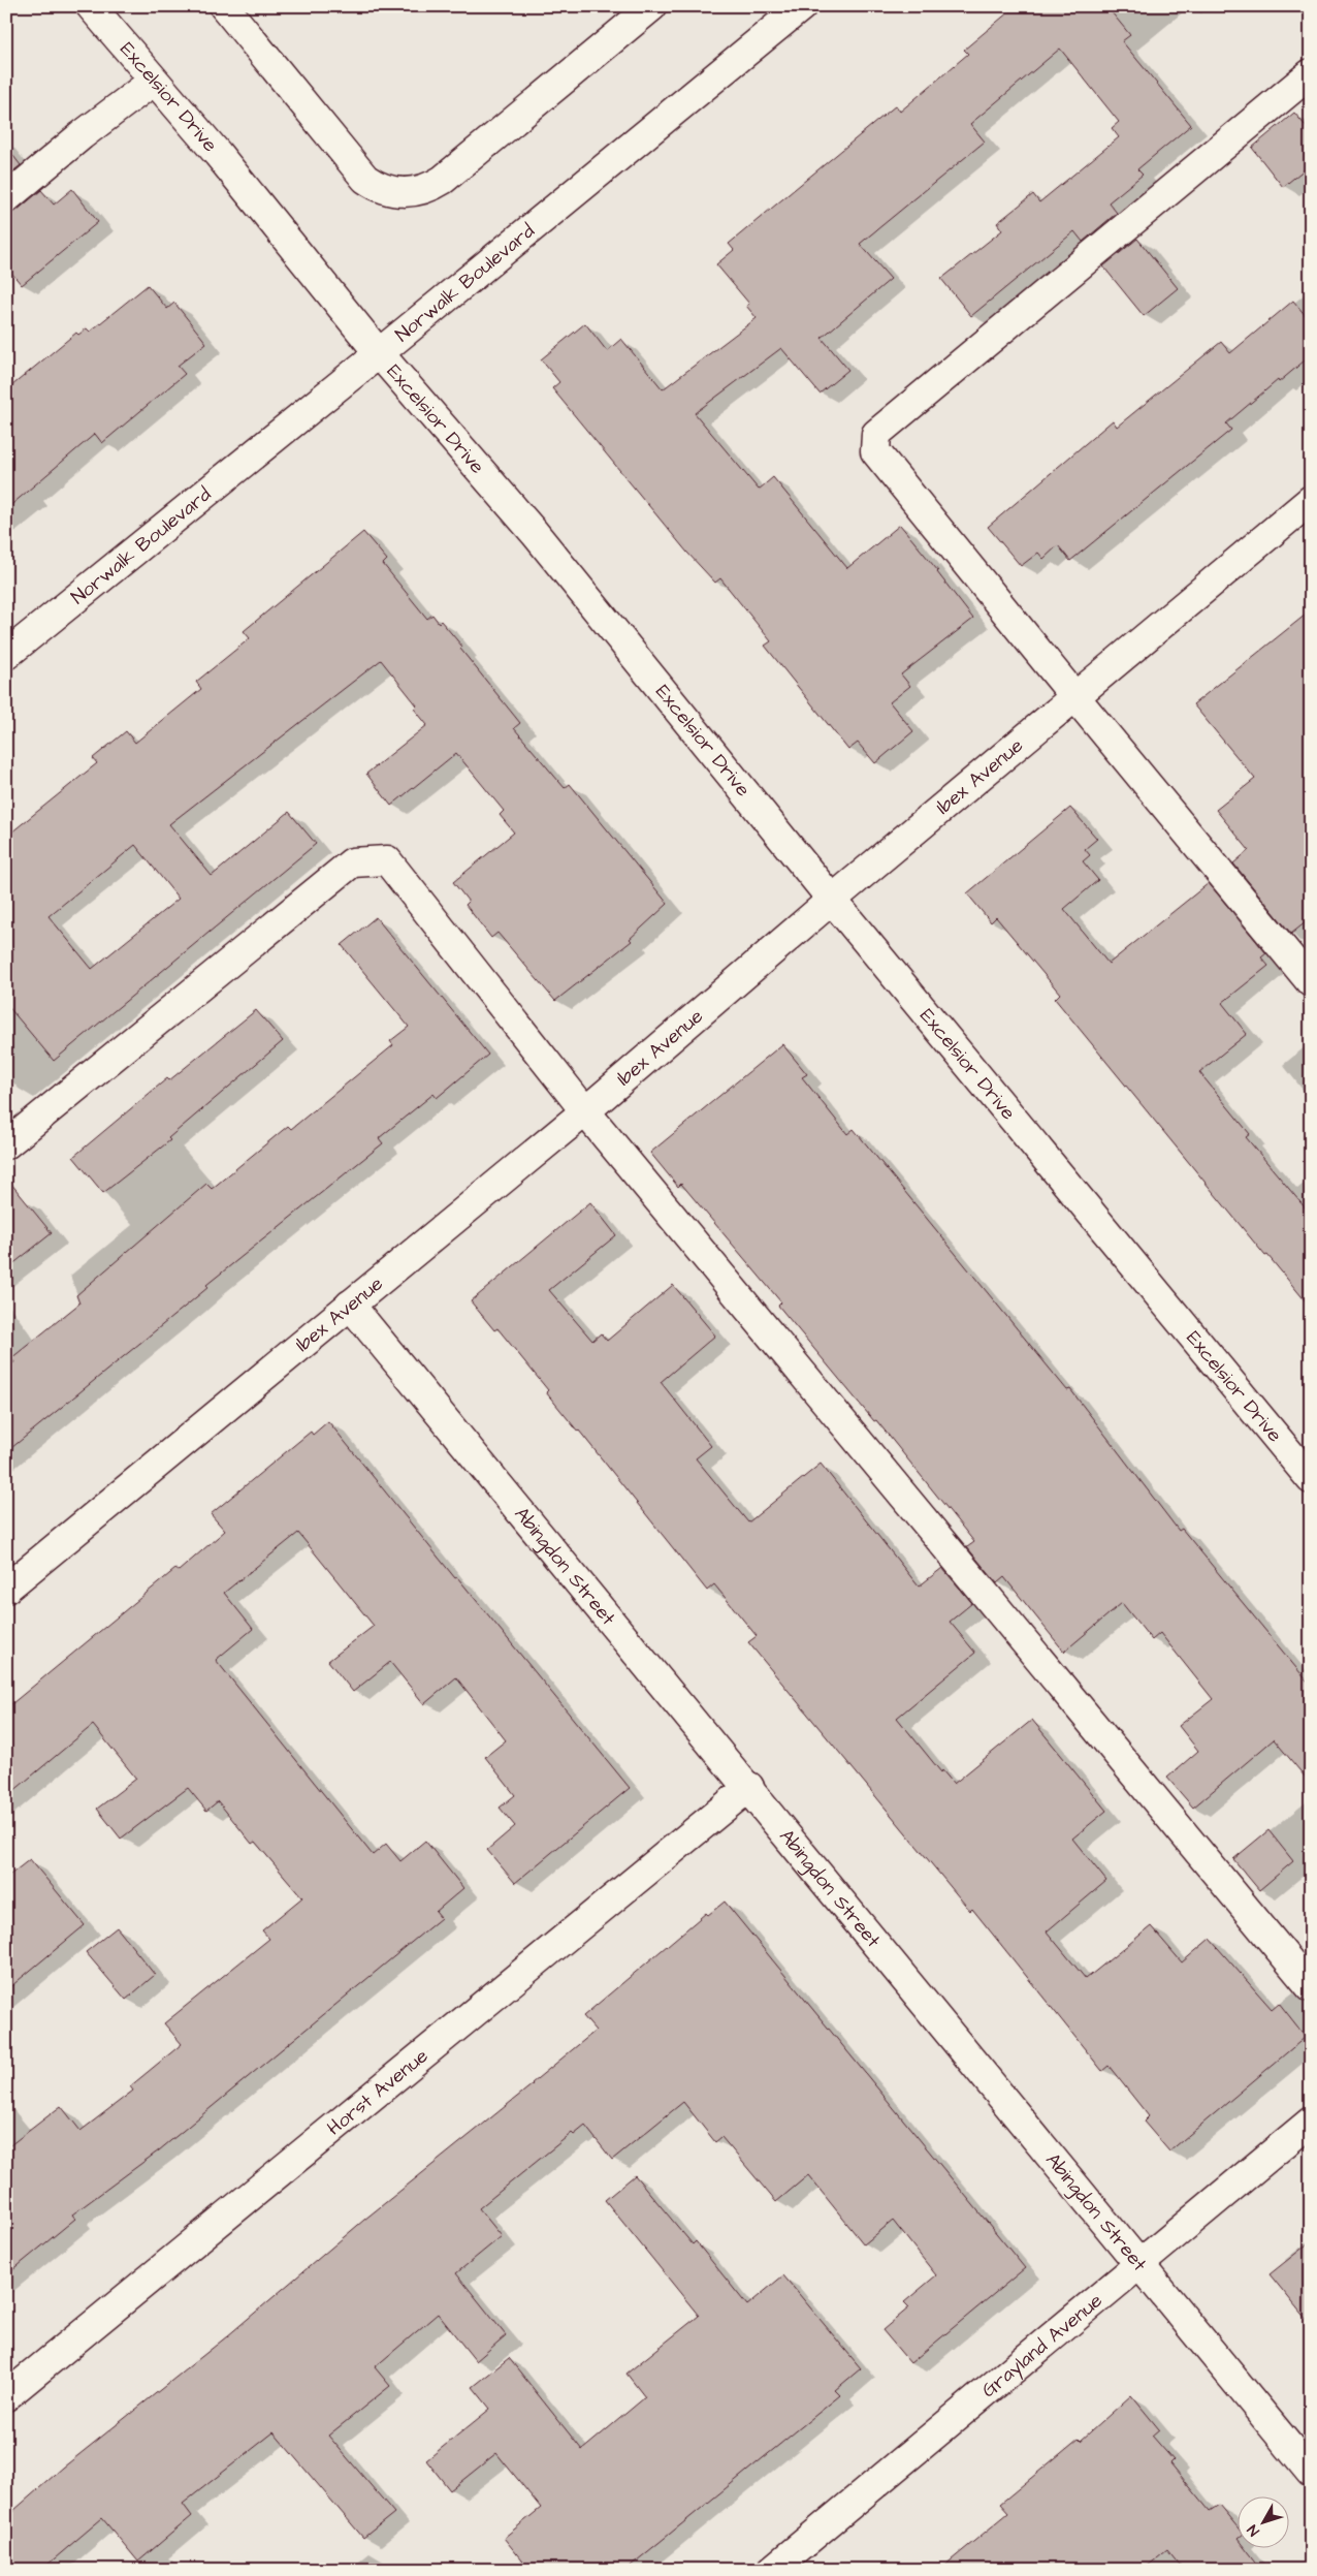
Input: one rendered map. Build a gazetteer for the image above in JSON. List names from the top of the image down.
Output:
{
  "streets": {
    "street": [
      "Excelsior Drive",
      "Norwalk Boulevard",
      "Ibex Avenue",
      "Abingdon Street",
      "Horst Avenue",
      "Grayland Avenue"
    ]
  },
  "crossings": [
    ["Excelsior Drive", "Norwalk Boulevard"],
    ["Excelsior Drive", "Ibex Avenue"],
    ["Ibex Avenue", "Abingdon Street"],
    ["Abingdon Street", "Horst Avenue"],
    ["Abingdon Street", "Grayland Avenue"]
  ],
  "north": "bottom left"
}
